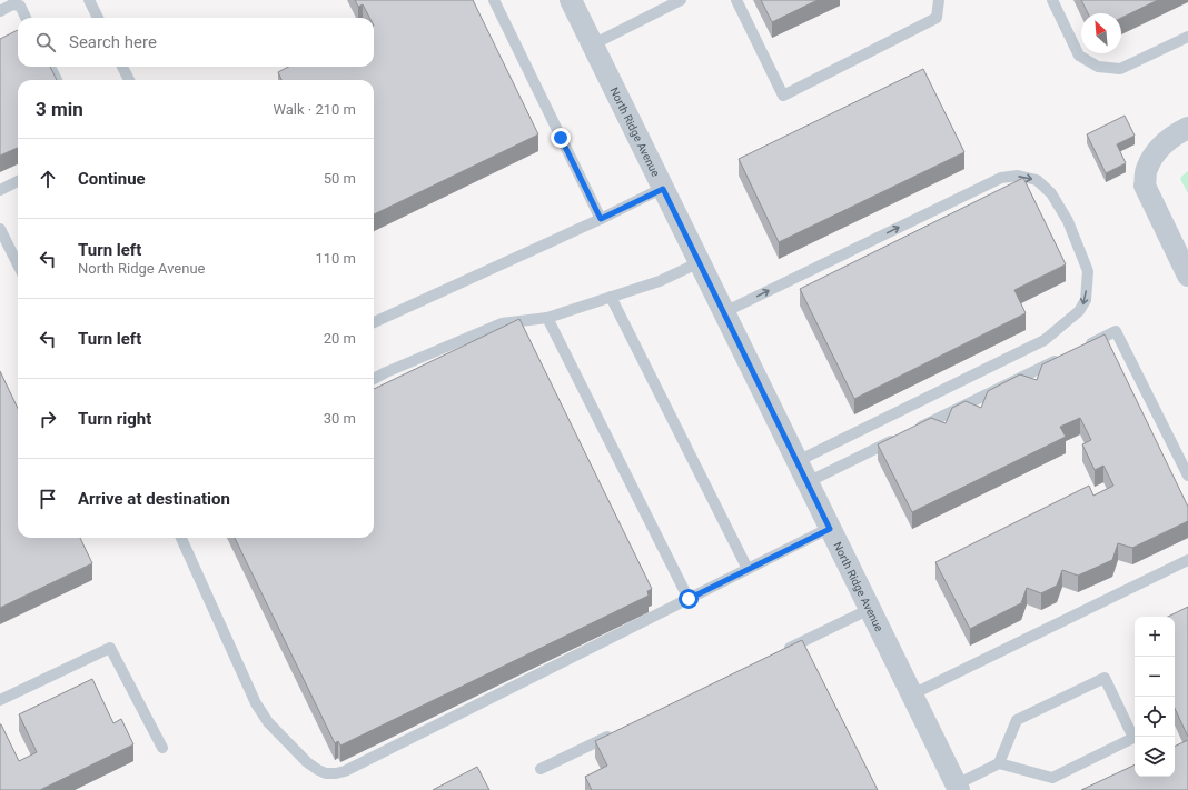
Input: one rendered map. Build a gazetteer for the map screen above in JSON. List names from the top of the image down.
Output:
{
  "streets": {
    "street": ["North Ridge Avenue"]
  },
  "north": "top left",
  "page": {
    "search": "Search here",
    "heading": ["3 min", "Walk · 210 m"],
    "list": [
      ["Continue", "50 m"],
      ["Turn left", "North Ridge Avenue", "110 m"],
      ["Turn left", "20 m"],
      ["Turn right", "30 m"],
      "Arrive at destination"
    ],
    "map_buttons": ["+", "−"]
  }
}
